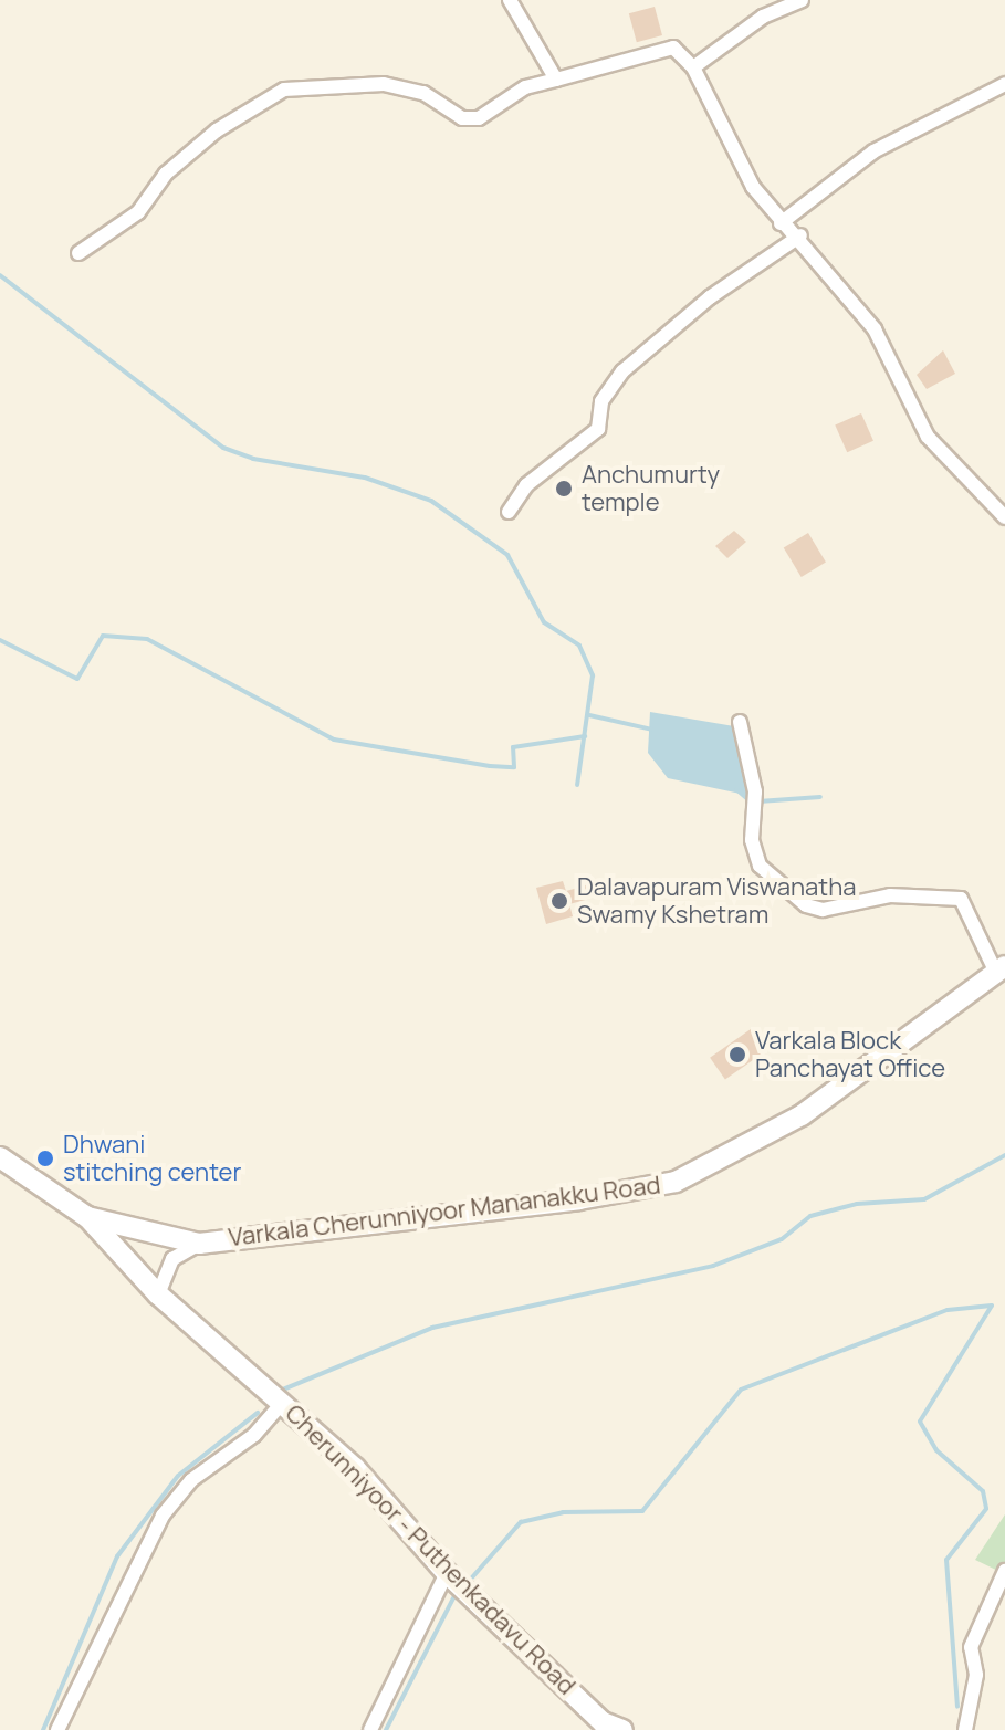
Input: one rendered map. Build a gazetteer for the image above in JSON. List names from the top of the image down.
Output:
{
  "streets": {
    "main road": ["Varkala Cherunniyoor Mananakku Road", "Cherunniyoor - Puthenkadavu Road"]
  },
  "crossings": [
    ["Varkala Cherunniyoor Mananakku Road", "Cherunniyoor - Puthenkadavu Road"]
  ],
  "places": [
    "Anchumurty temple",
    "Dalavapuram Viswanatha Swamy Kshetram",
    "Varkala Block Panchayat Office",
    "Dhwani stitching center"
  ]
}
